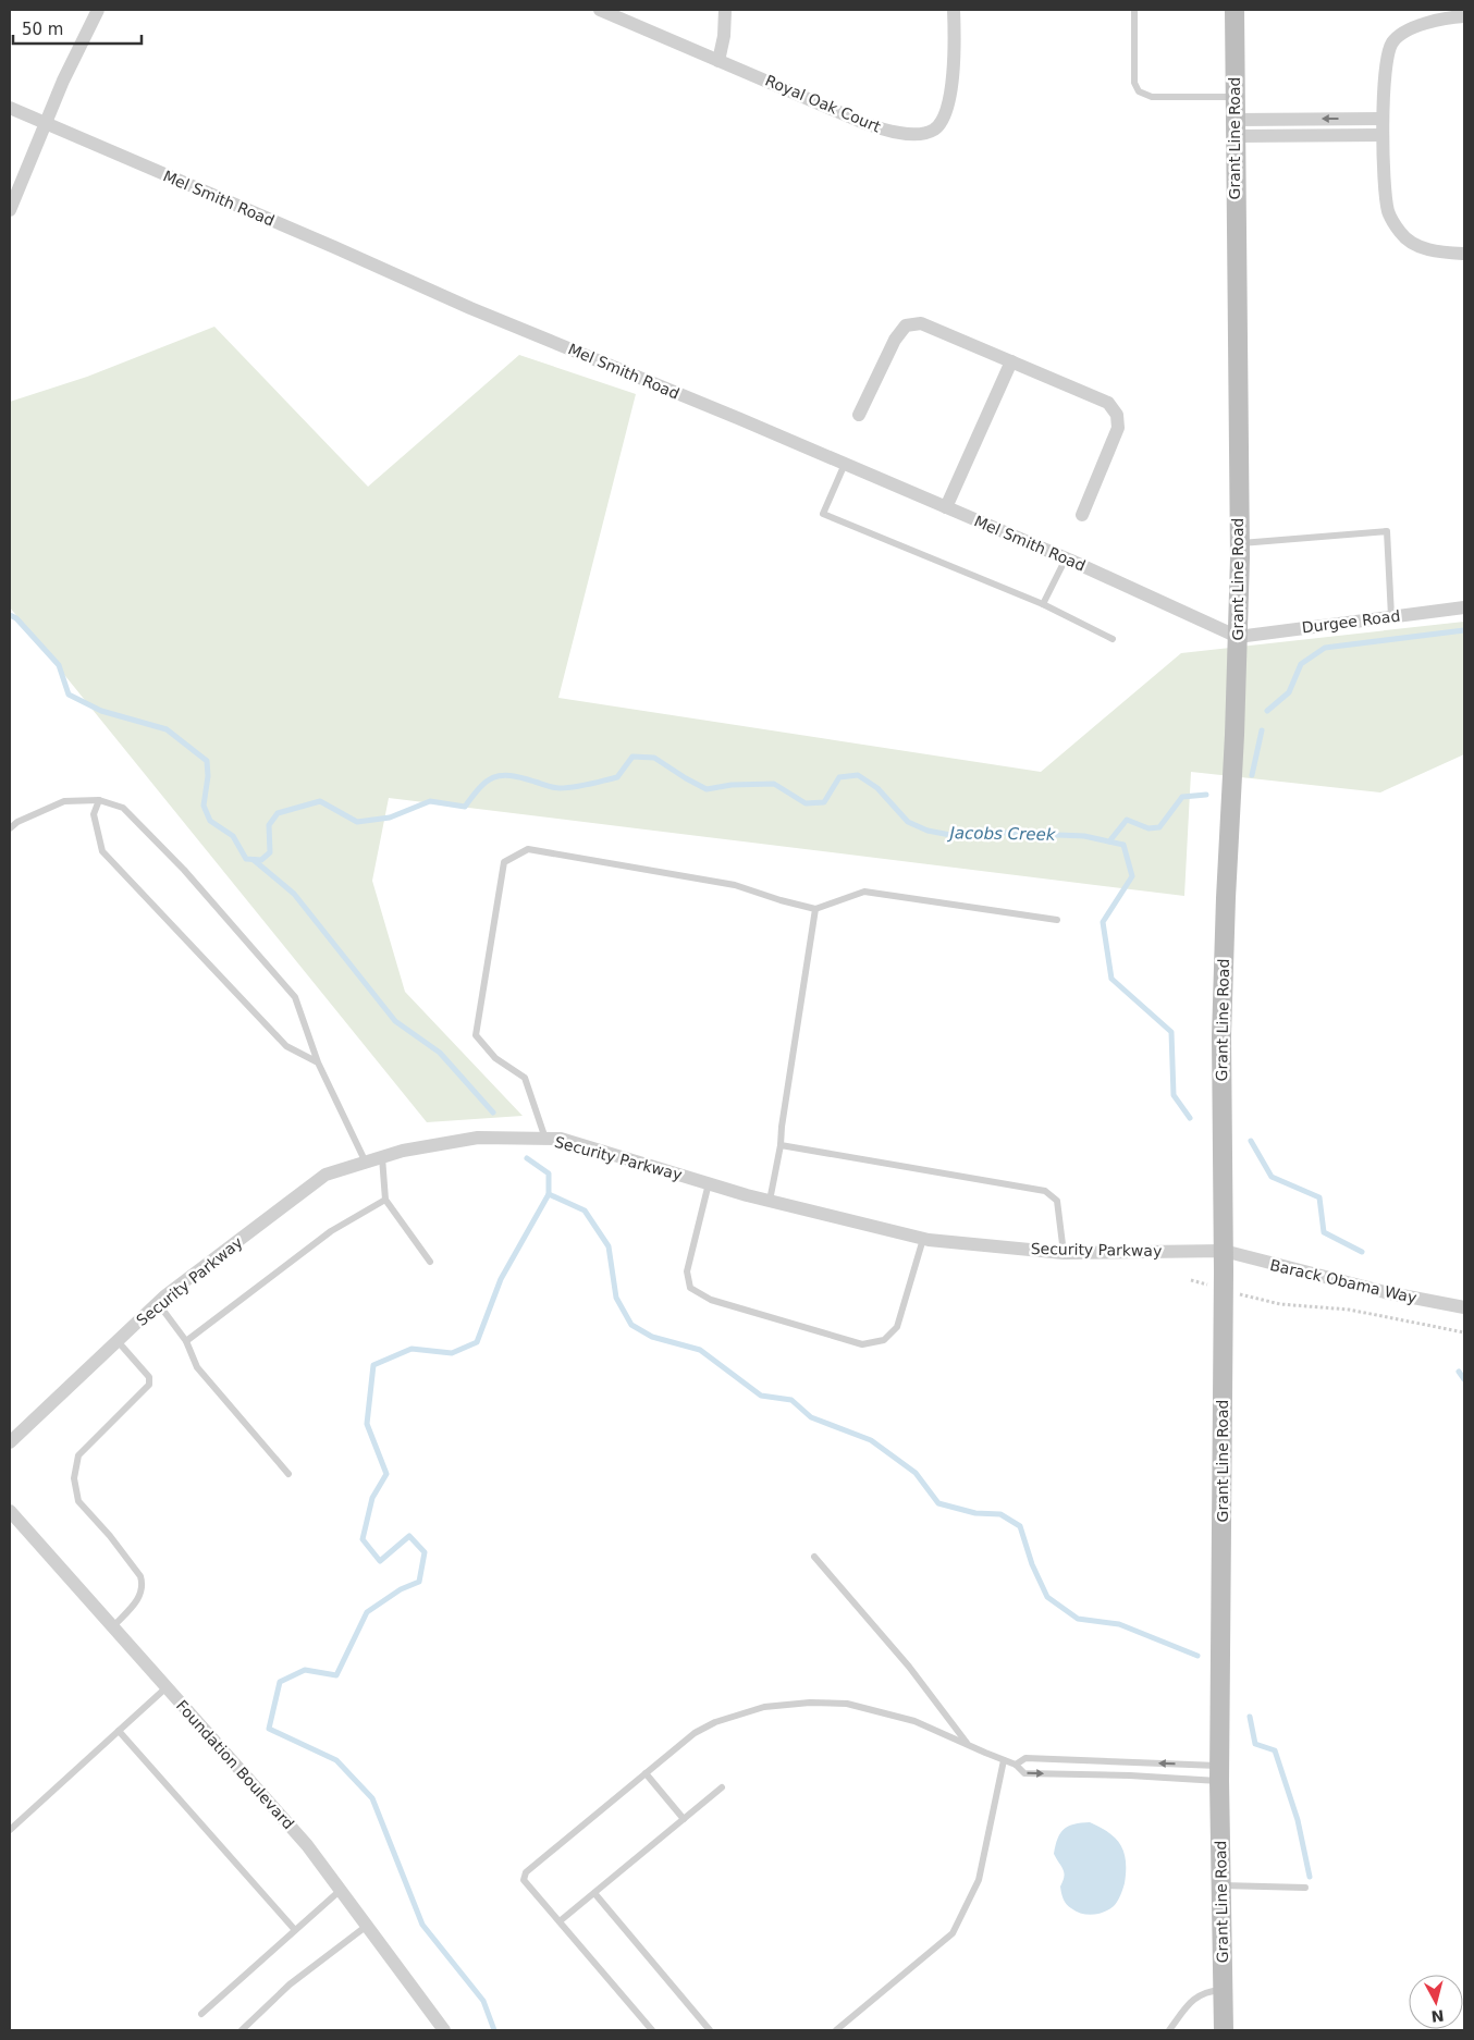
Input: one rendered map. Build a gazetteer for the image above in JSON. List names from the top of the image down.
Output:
{
  "streets": {
    "main road": ["Grant Line Road"],
    "street": [
      "Royal Oak Court",
      "Mel Smith Road",
      "Durgee Road",
      "Security Parkway",
      "Barack Obama Way",
      "Foundation Boulevard"
    ]
  },
  "crossings": [
    ["Grant Line Road", "Mel Smith Road"],
    ["Grant Line Road", "Durgee Road"],
    ["Grant Line Road", "Security Parkway"],
    ["Grant Line Road", "Barack Obama Way"],
    ["Mel Smith Road", "Durgee Road"],
    ["Security Parkway", "Barack Obama Way"]
  ],
  "water": ["Jacobs Creek"],
  "scale_bar": "50 m",
  "north": "bottom"
}
